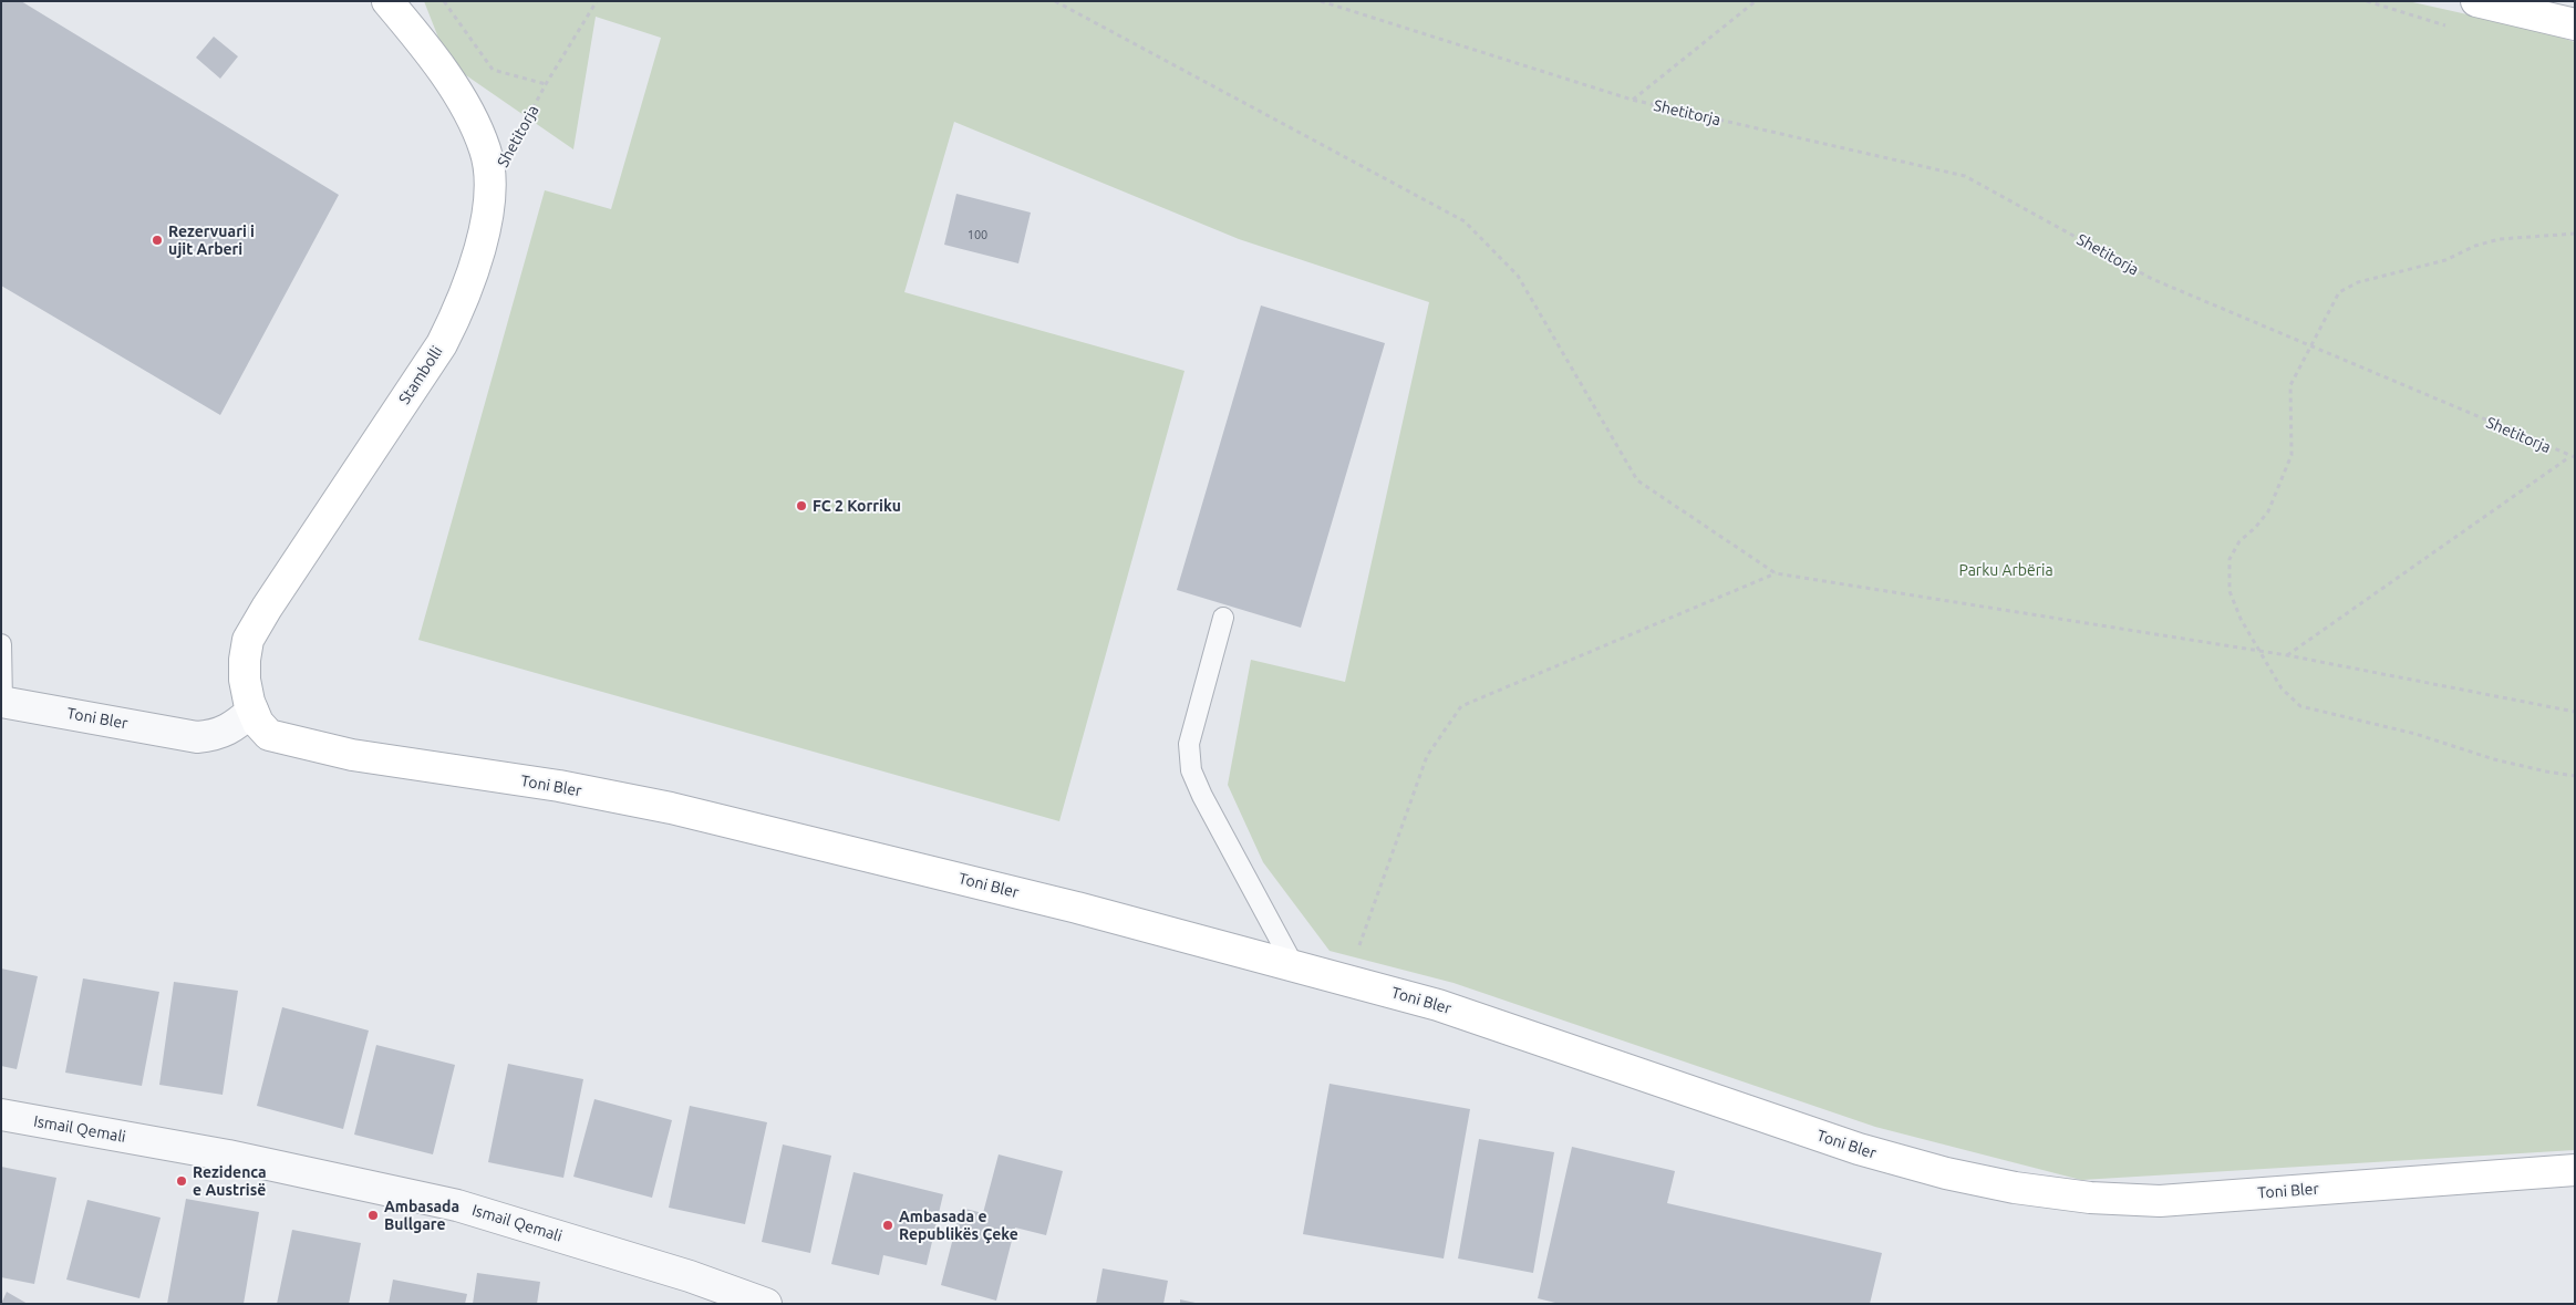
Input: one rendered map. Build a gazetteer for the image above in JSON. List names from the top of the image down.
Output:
{
  "streets": {
    "street": ["Stambolli", "Toni Bler", "Ismail Qemali"],
    "path": ["Shetitorja"]
  },
  "crossings": [
    ["Shetitorja", "Stambolli"],
    ["Stambolli", "Toni Bler"]
  ],
  "parks": ["Parku Arbëria"],
  "places": [
    "Rezervuari i ujit Arberi",
    "FC 2 Korriku",
    "Rezidenca e Austrisë",
    "Ambasada Bullgare",
    "Ambasada e Republikës Çeke"
  ],
  "house_numbers": ["100"]
}
